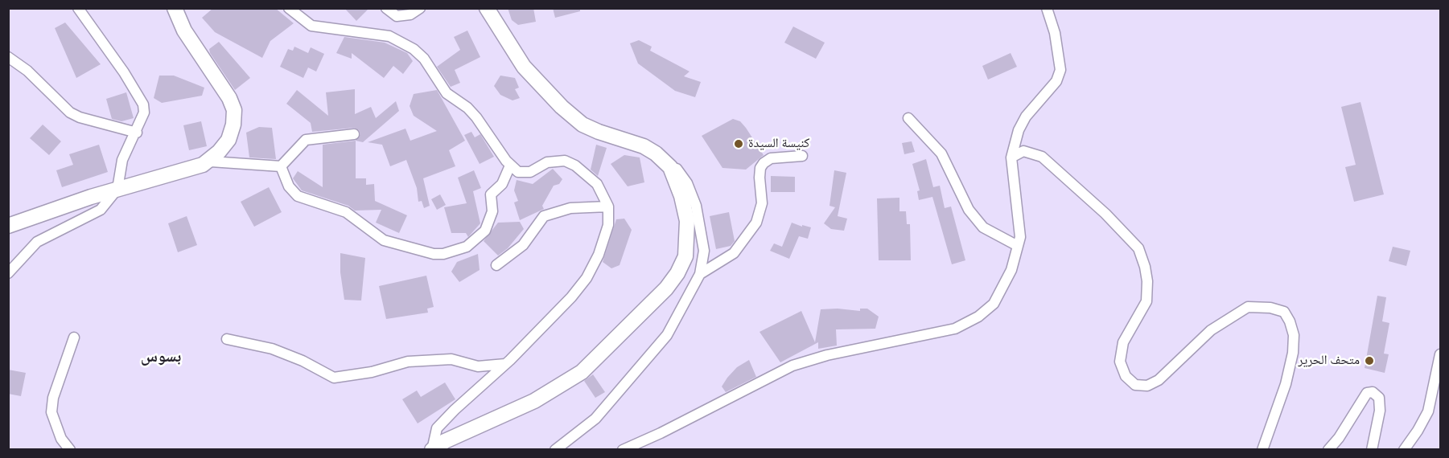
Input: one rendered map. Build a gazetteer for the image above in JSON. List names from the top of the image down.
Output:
{
  "districts": ["بسوس"],
  "places": ["كنيسة السيدة", "متحف الحرير"]
}
